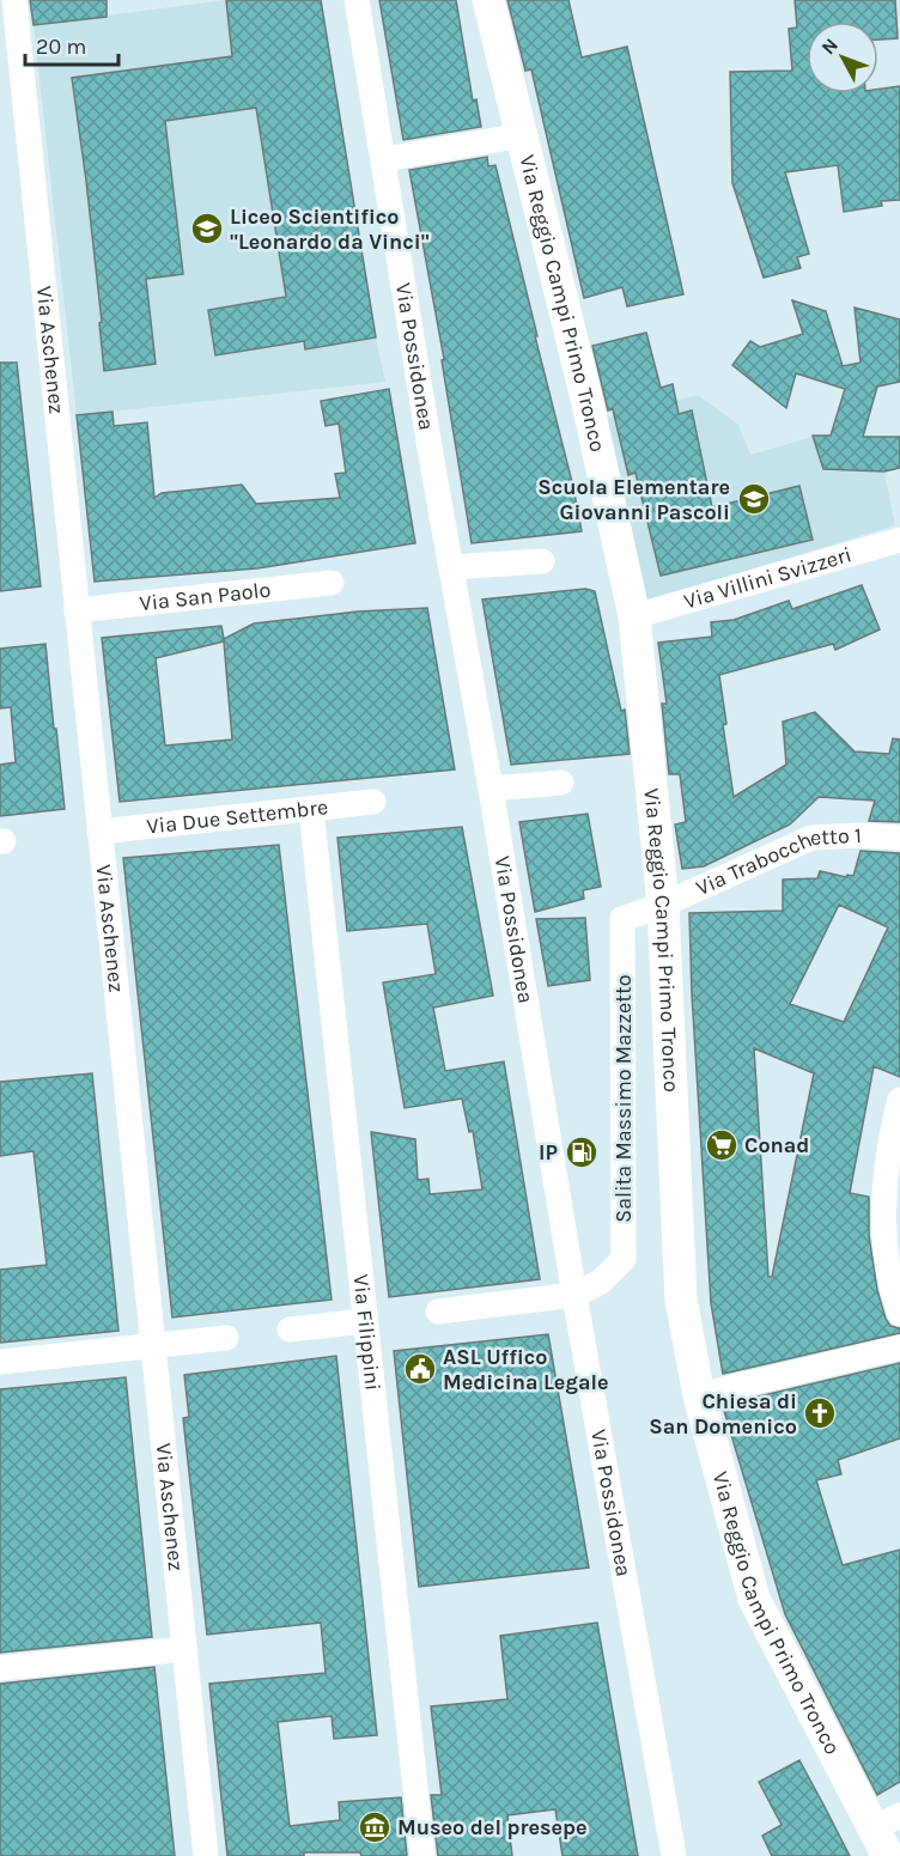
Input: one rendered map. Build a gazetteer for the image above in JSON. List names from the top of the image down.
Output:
{
  "streets": {
    "street": [
      "Via Reggio Campi Primo Tronco",
      "Via Aschenez",
      "Via Possidonea",
      "Via Villini Svizzeri",
      "Via San Paolo",
      "Via Due Settembre",
      "Via Trabocchetto 1",
      "Salita Massimo Mazzetto",
      "Via Filippini"
    ]
  },
  "crossings": [
    ["Via Reggio Campi Primo Tronco", "Via Villini Svizzeri"],
    ["Via Reggio Campi Primo Tronco", "Via Trabocchetto 1"],
    ["Via Reggio Campi Primo Tronco", "Salita Massimo Mazzetto"],
    ["Via Aschenez", "Via San Paolo"],
    ["Via Aschenez", "Via Due Settembre"],
    ["Via Possidonea", "Salita Massimo Mazzetto"],
    ["Via Due Settembre", "Via Filippini"],
    ["Via Trabocchetto 1", "Salita Massimo Mazzetto"]
  ],
  "places": {
    "school or university": ["Liceo Scientifico \"Leonardo da Vinci\"", "Scuola Elementare Giovanni Pascoli"],
    "supermarket": ["Conad"],
    "fuel station": ["IP"],
    "public building": ["ASL Uffico Medicina Legale"],
    "church": ["Chiesa di San Domenico"],
    "museum": ["Museo del presepe"]
  },
  "scale_bar": "20 m",
  "north": "top left"
}
